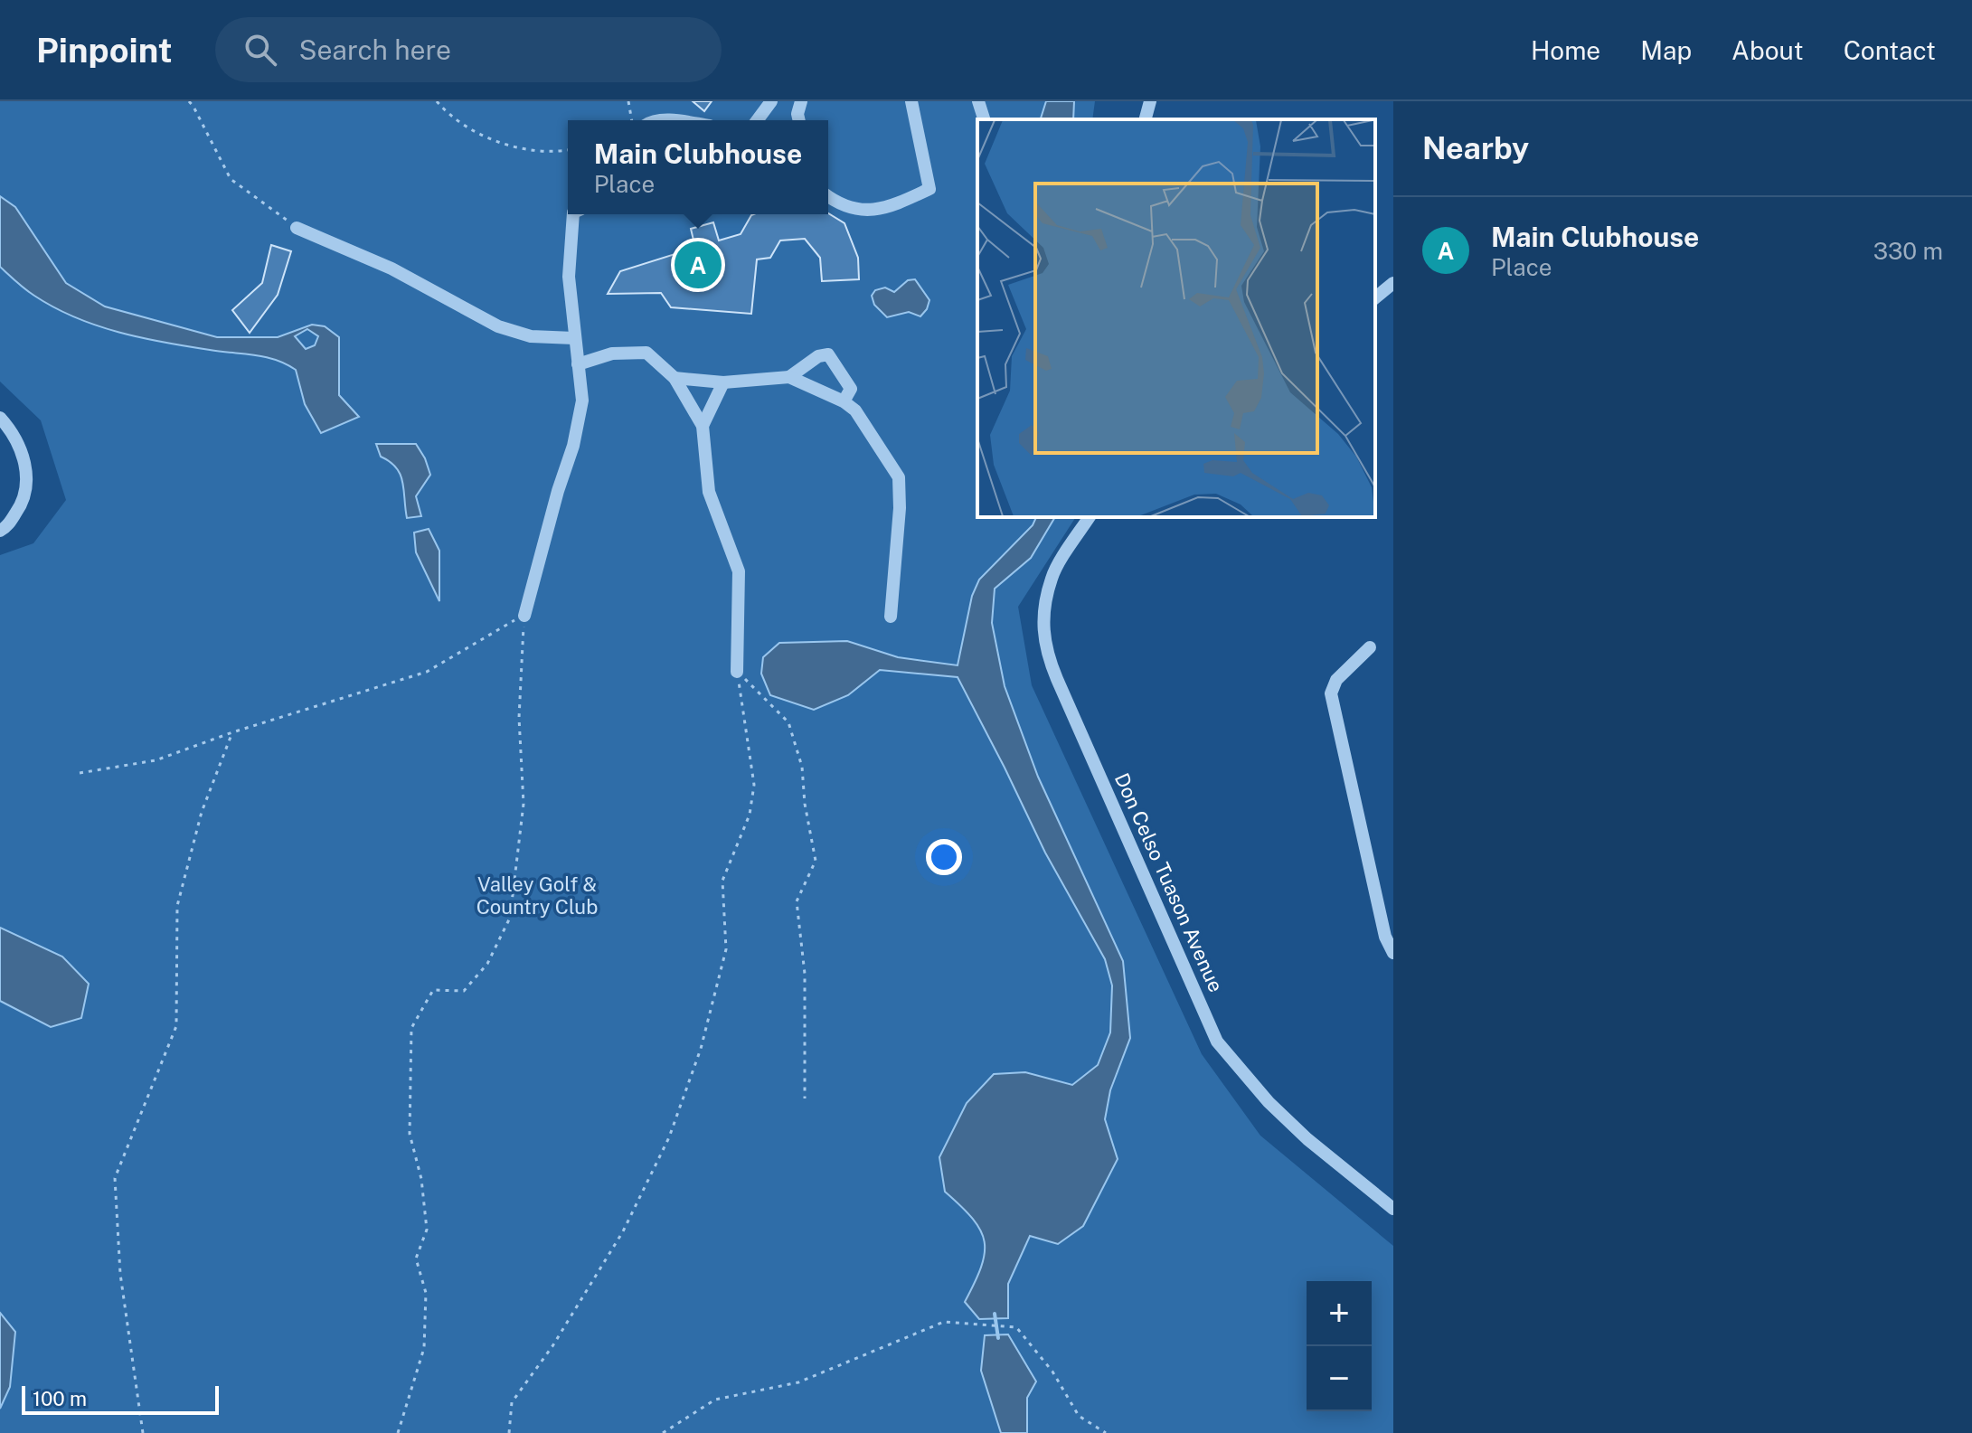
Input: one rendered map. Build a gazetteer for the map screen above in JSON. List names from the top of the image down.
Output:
{
  "streets": {
    "street": ["Don Celso Tuason Avenue"]
  },
  "parks": ["Valley Golf & Country Club"],
  "scale_bar": "100 m",
  "page": {
    "header": "Pinpoint",
    "search": "Search here",
    "nav": [
      "Home",
      "Map",
      "About",
      "Contact"
    ],
    "heading": "Nearby",
    "popup": ["Main Clubhouse", "Place"],
    "list": [
      {
        "mark": "A",
        "name": "Main Clubhouse",
        "note": "Place",
        "value": "330 m"
      }
    ],
    "pins": "A",
    "map_buttons": ["+", "−"],
    "scale": "100 m"
  }
}
